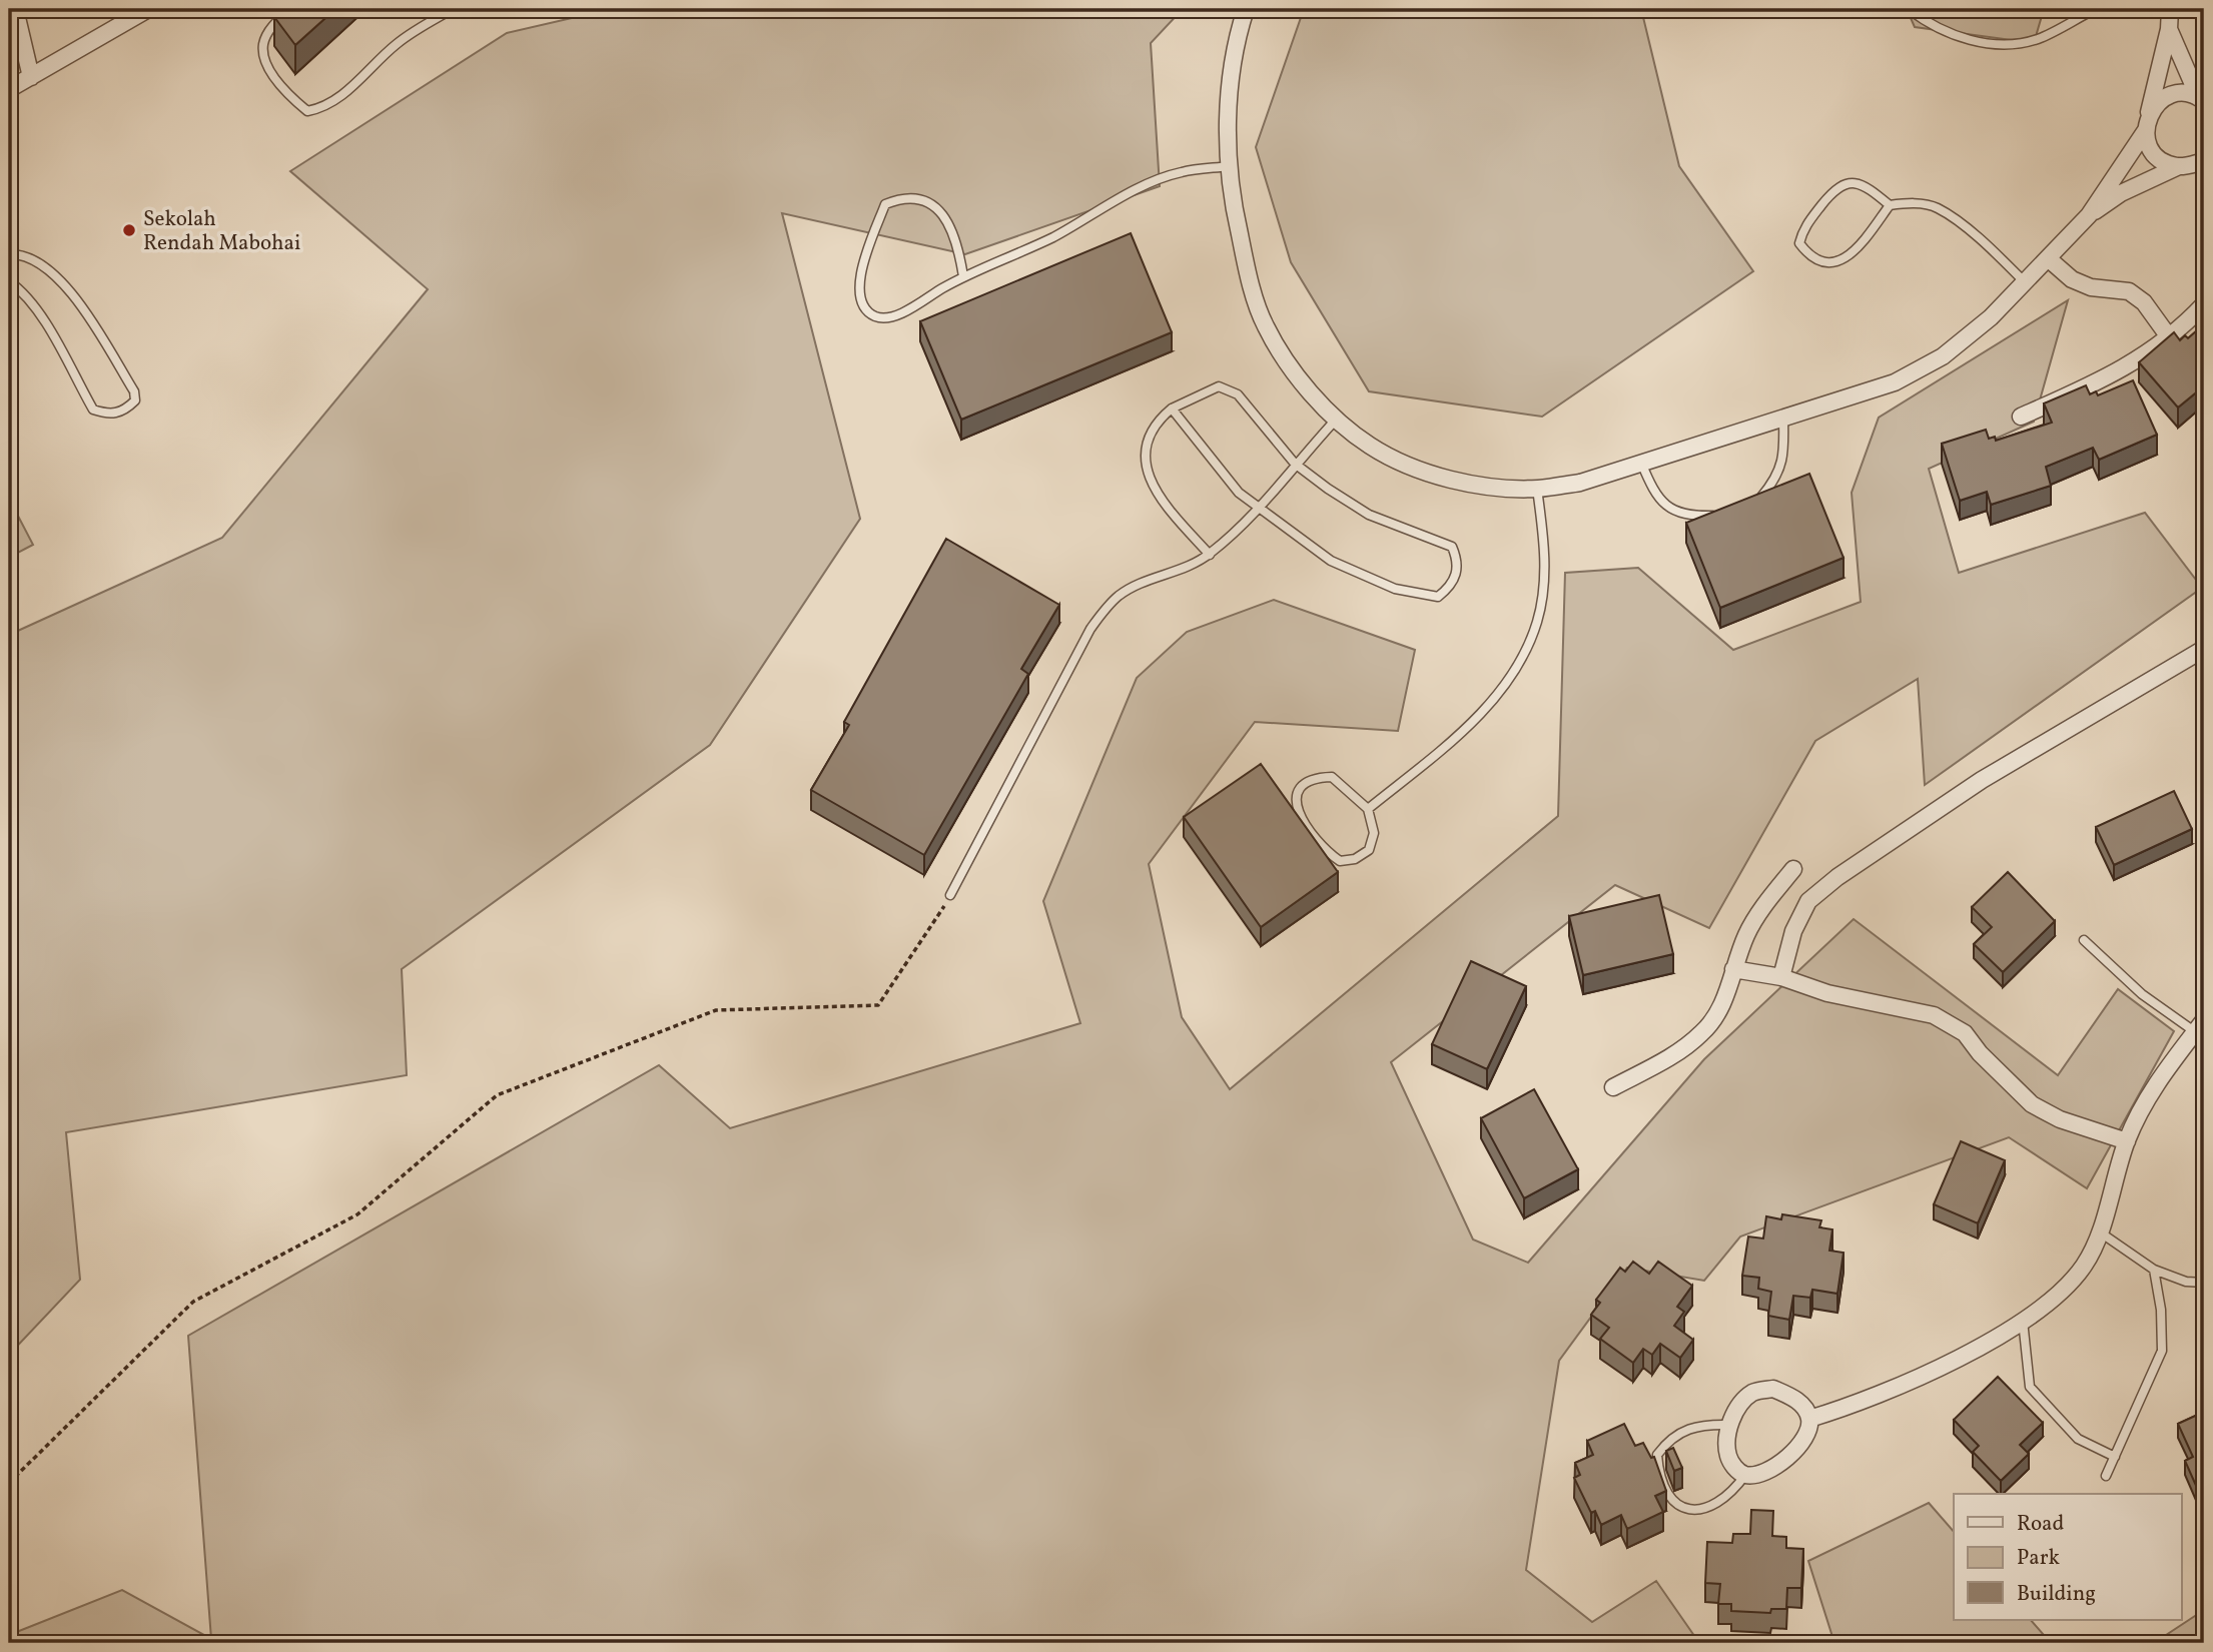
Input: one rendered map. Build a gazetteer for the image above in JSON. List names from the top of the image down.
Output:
{
  "places": ["Sekolah Rendah Mabohai"],
  "legend": ["Road", "Park", "Building"]
}
